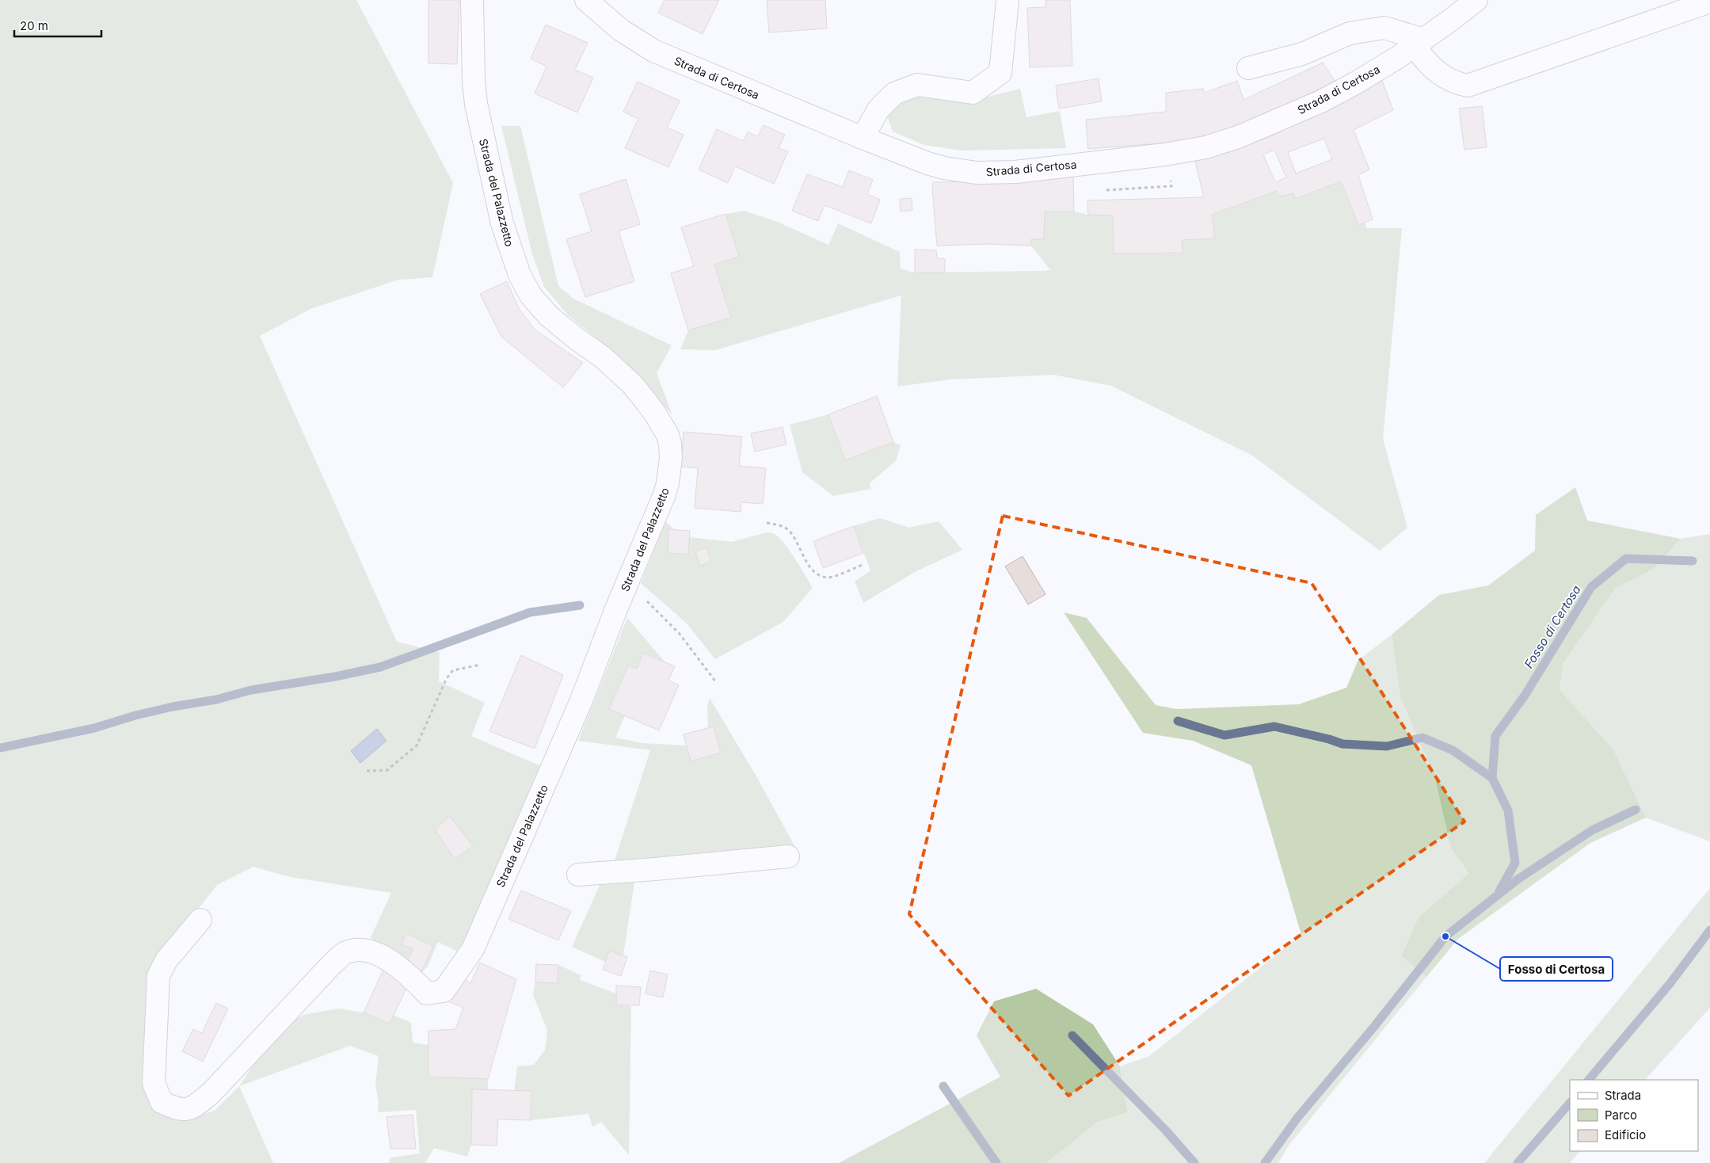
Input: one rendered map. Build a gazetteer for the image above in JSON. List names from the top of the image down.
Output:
{
  "streets": {
    "street": ["Strada di Certosa", "Strada del Palazzetto"]
  },
  "water": ["Fosso di Certosa"],
  "places": ["Fosso di Certosa"],
  "legend": ["Strada", "Parco", "Edificio"],
  "scale_bar": "20 m"
}
